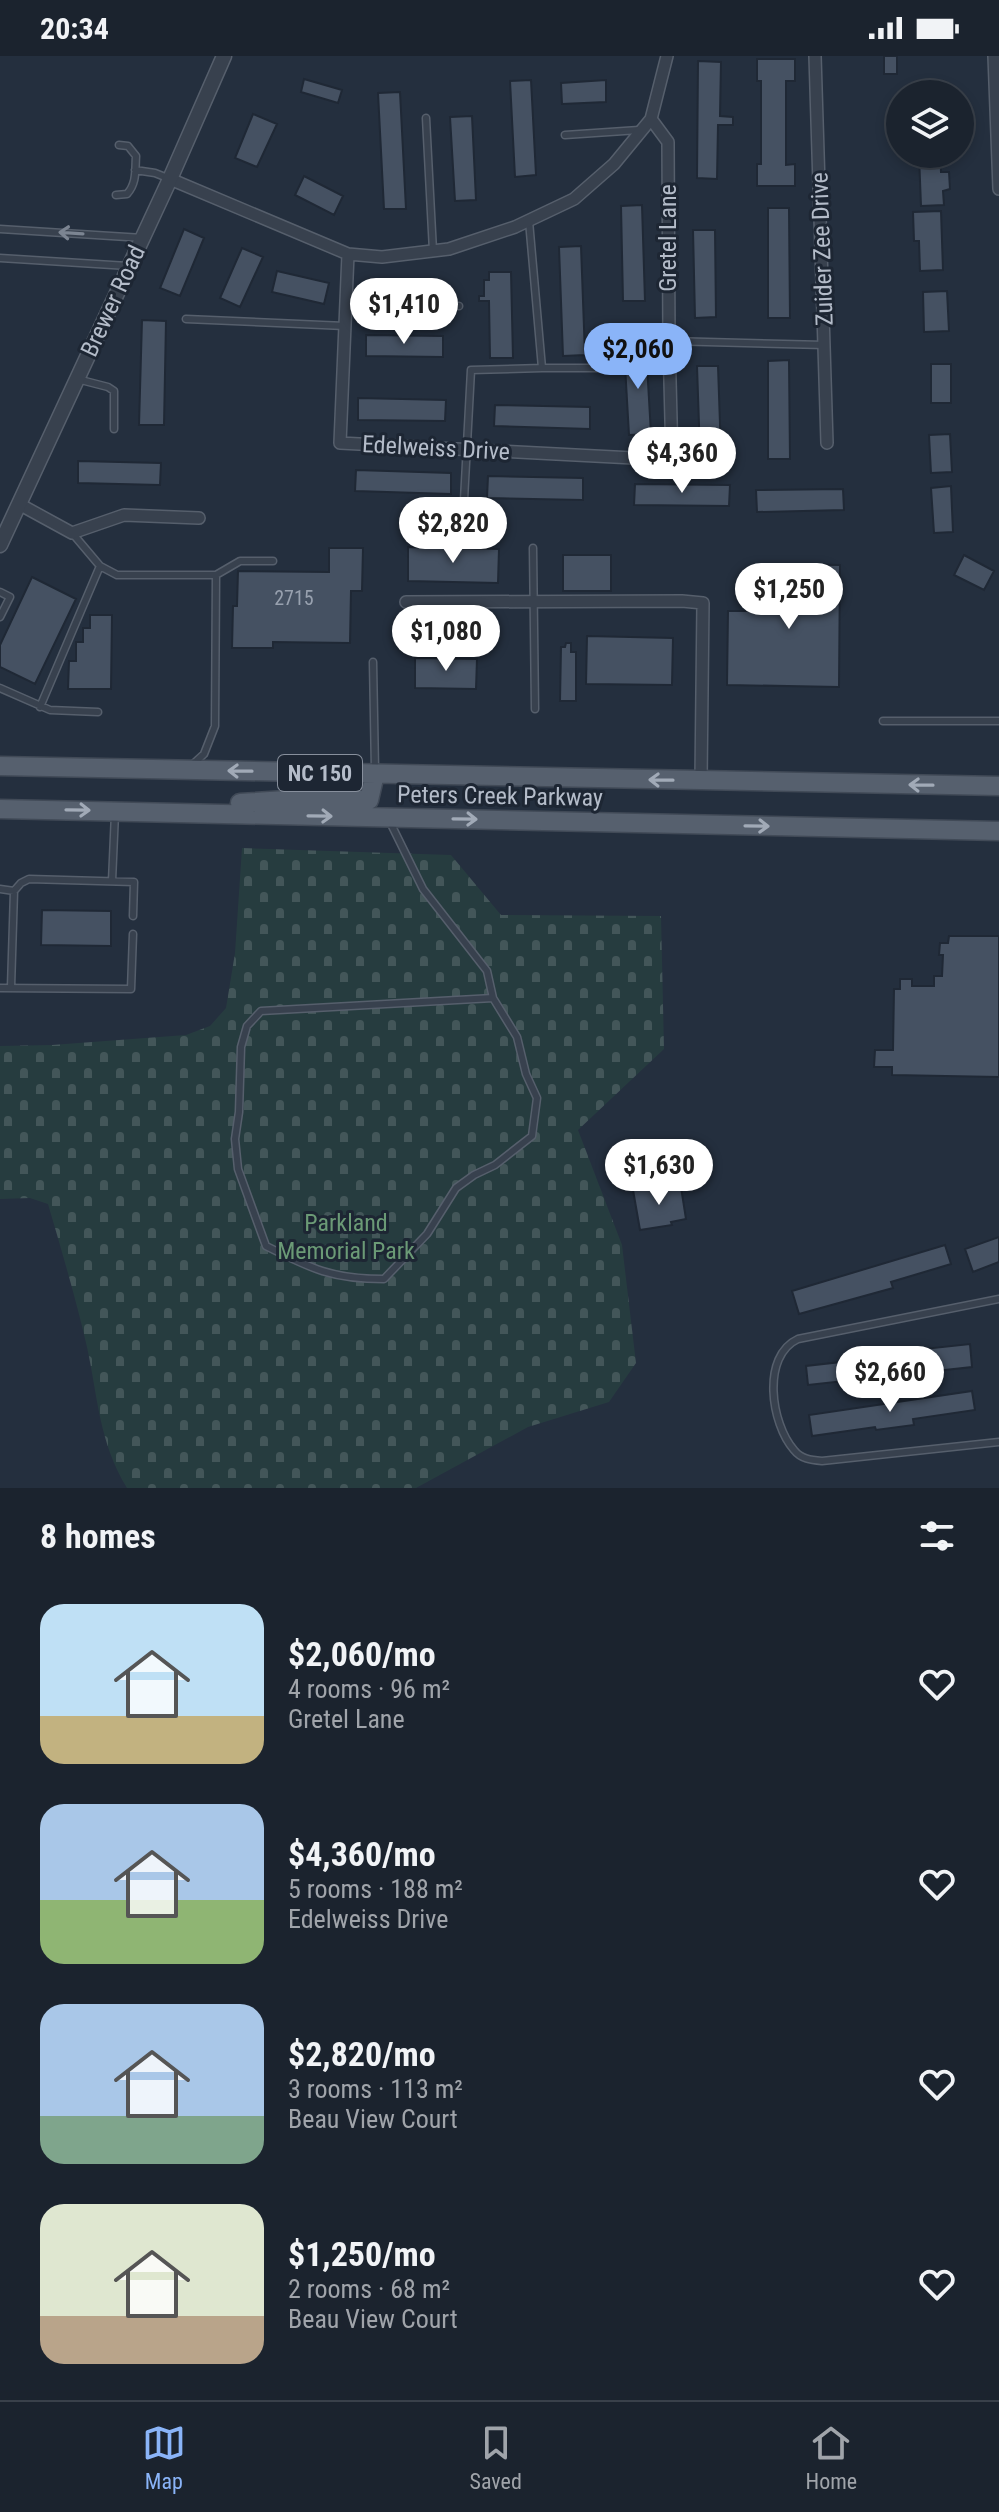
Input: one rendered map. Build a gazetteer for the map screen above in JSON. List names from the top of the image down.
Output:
{
  "streets": {
    "main road": ["NC 150", "Peters Creek Parkway"],
    "street": [
      "Gretel Lane",
      "Zuider Zee Drive",
      "Brewer Road",
      "Edelweiss Drive"
    ]
  },
  "crossings": [
    ["Gretel Lane", "Edelweiss Drive"]
  ],
  "parks": ["Parkland Memorial Park"],
  "house_numbers": ["2715"],
  "page": {
    "status": "20:34",
    "price": [
      "$1,410",
      "$2,060",
      "$4,360",
      "$2,820",
      "$1,250",
      "$1,080",
      "$1,630",
      "$2,660"
    ],
    "heading": "8 homes",
    "list": [
      {
        "name": "$2,060/mo",
        "note": "4 rooms · 96 m² · Gretel Lane"
      },
      {
        "name": "$4,360/mo",
        "note": "5 rooms · 188 m² · Edelweiss Drive"
      },
      {
        "name": "$2,820/mo",
        "note": "3 rooms · 113 m² · Beau View Court"
      },
      {
        "name": "$1,250/mo",
        "note": "2 rooms · 68 m² · Beau View Court"
      }
    ],
    "tabs": ["Map", "Saved", "Home"]
  }
}
